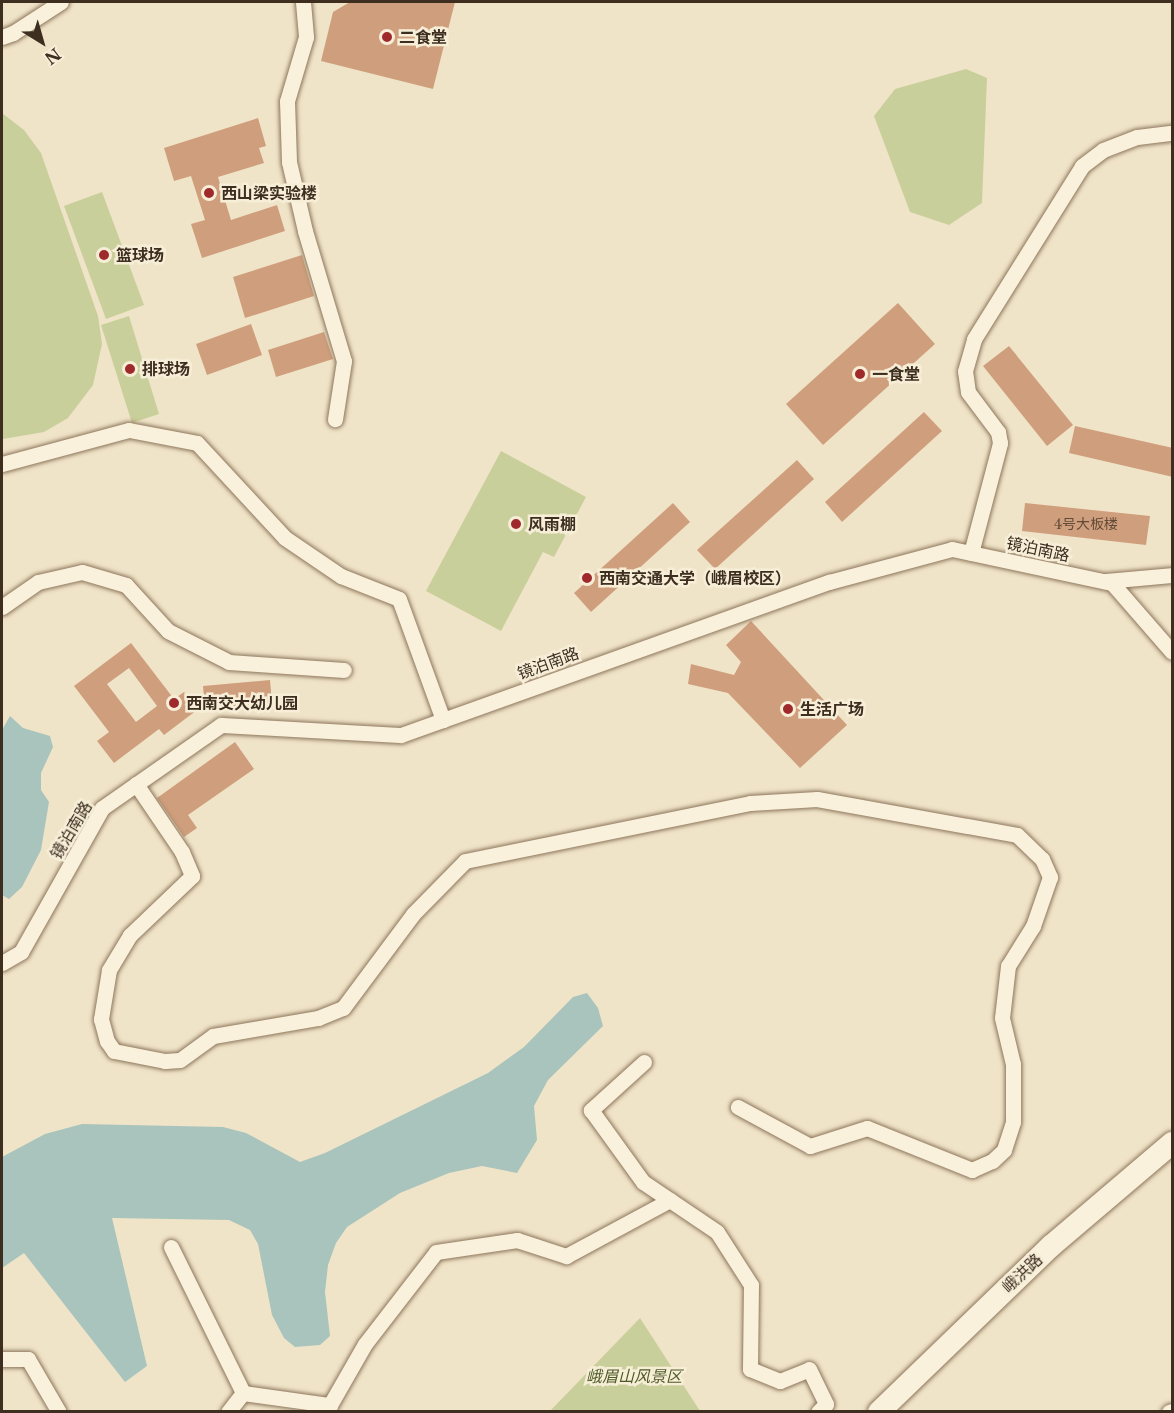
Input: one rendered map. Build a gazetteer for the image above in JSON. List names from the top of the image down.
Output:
{
  "streets": {
    "main road": ["峨洪路"],
    "street": ["镜泊南路"]
  },
  "parks": ["峨眉山风景区"],
  "places": [
    "二食堂",
    "西山梁实验楼",
    "篮球场",
    "排球场",
    "一食堂",
    "风雨棚",
    "西南交通大学（峨眉校区）",
    "西南交大幼儿园",
    "生活广场"
  ],
  "house_numbers": ["4号大板楼"],
  "north": "bottom right"
}
